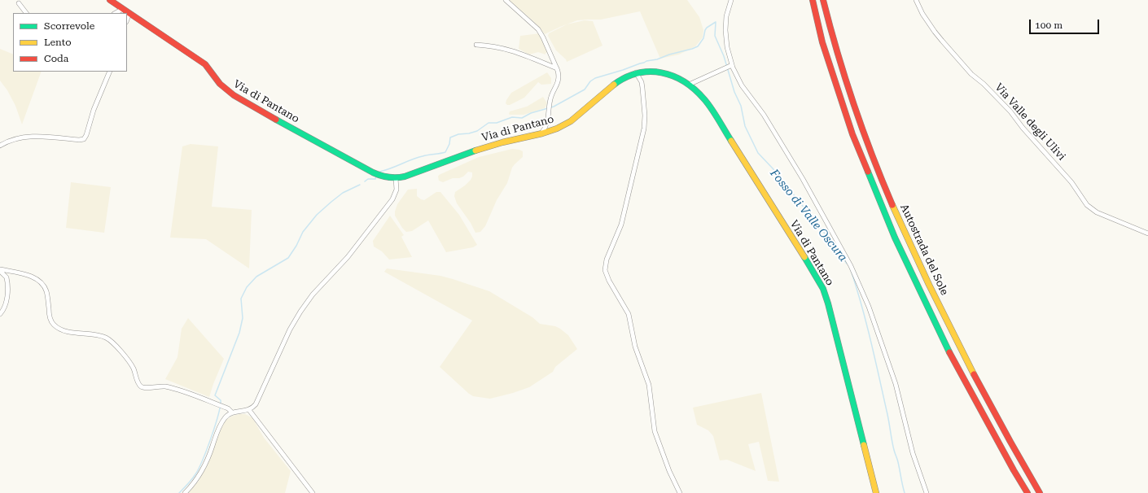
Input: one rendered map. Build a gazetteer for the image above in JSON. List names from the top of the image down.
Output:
{
  "streets": {
    "main road": ["Via di Pantano", "Autostrada del Sole"],
    "street": ["Via Valle degli Ulivi"]
  },
  "water": ["Fosso di Valle Oscura"],
  "legend": ["Scorrevole", "Lento", "Coda"],
  "scale_bar": "100 m"
}
